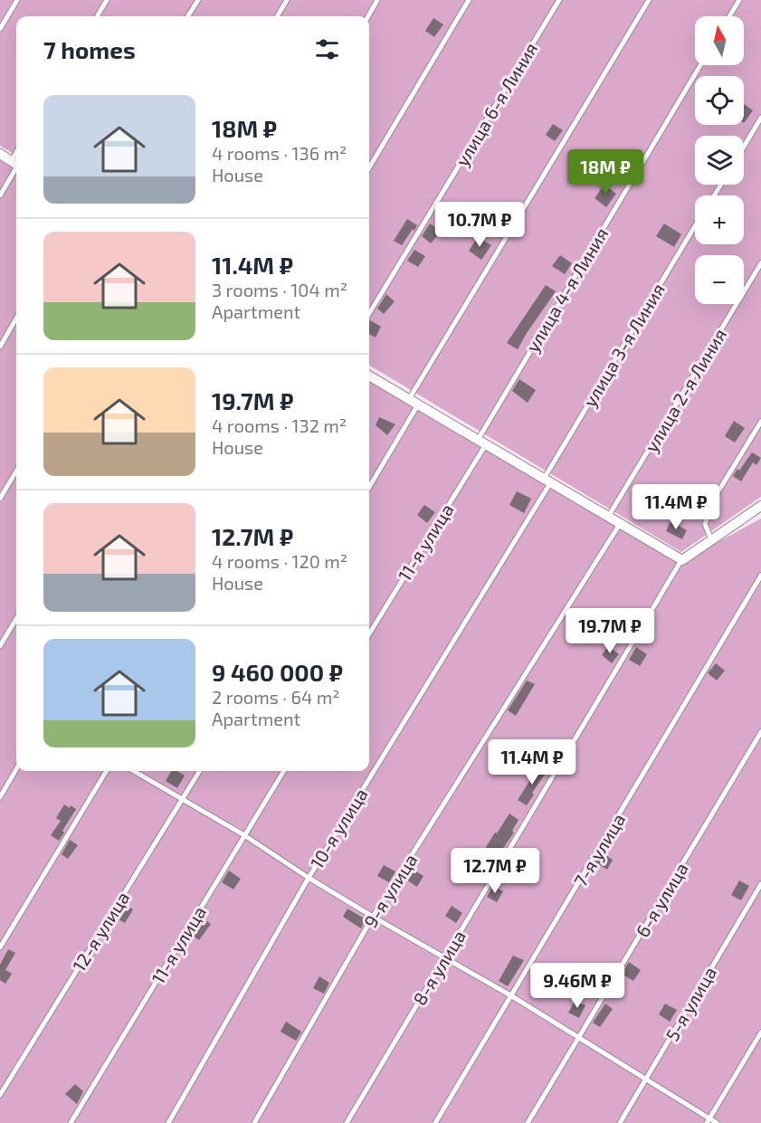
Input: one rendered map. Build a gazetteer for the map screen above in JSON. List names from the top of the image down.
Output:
{
  "streets": {
    "lane": [
      "улица 6-я Линия",
      "улица 4-я Линия",
      "улица 3-я Линия",
      "улица 2-я Линия",
      "11-я улица",
      "10-я улица",
      "7-я улица",
      "9-я улица",
      "6-я улица",
      "12-я улица",
      "8-я улица",
      "5-я улица"
    ]
  },
  "crossings": [
    ["улица 4-я Линия", "11-я улица"],
    ["улица 3-я Линия", "10-я улица"]
  ],
  "north": "top",
  "page": {
    "map_buttons": ["+", "−"],
    "heading": "7 homes",
    "list": [
      {
        "name": "18M ₽",
        "note": "4 rooms · 136 m² · House"
      },
      {
        "name": "11.4M ₽",
        "note": "3 rooms · 104 m² · Apartment"
      },
      {
        "name": "19.7M ₽",
        "note": "4 rooms · 132 m² · House"
      },
      {
        "name": "12.7M ₽",
        "note": "4 rooms · 120 m² · House"
      },
      {
        "name": "9 460 000 ₽",
        "note": "2 rooms · 64 m² · Apartment"
      }
    ],
    "price": [
      "18M ₽",
      "10.7M ₽",
      "11.4M ₽",
      "19.7M ₽",
      "11.4M ₽",
      "12.7M ₽",
      "9.46M ₽"
    ]
  }
}
